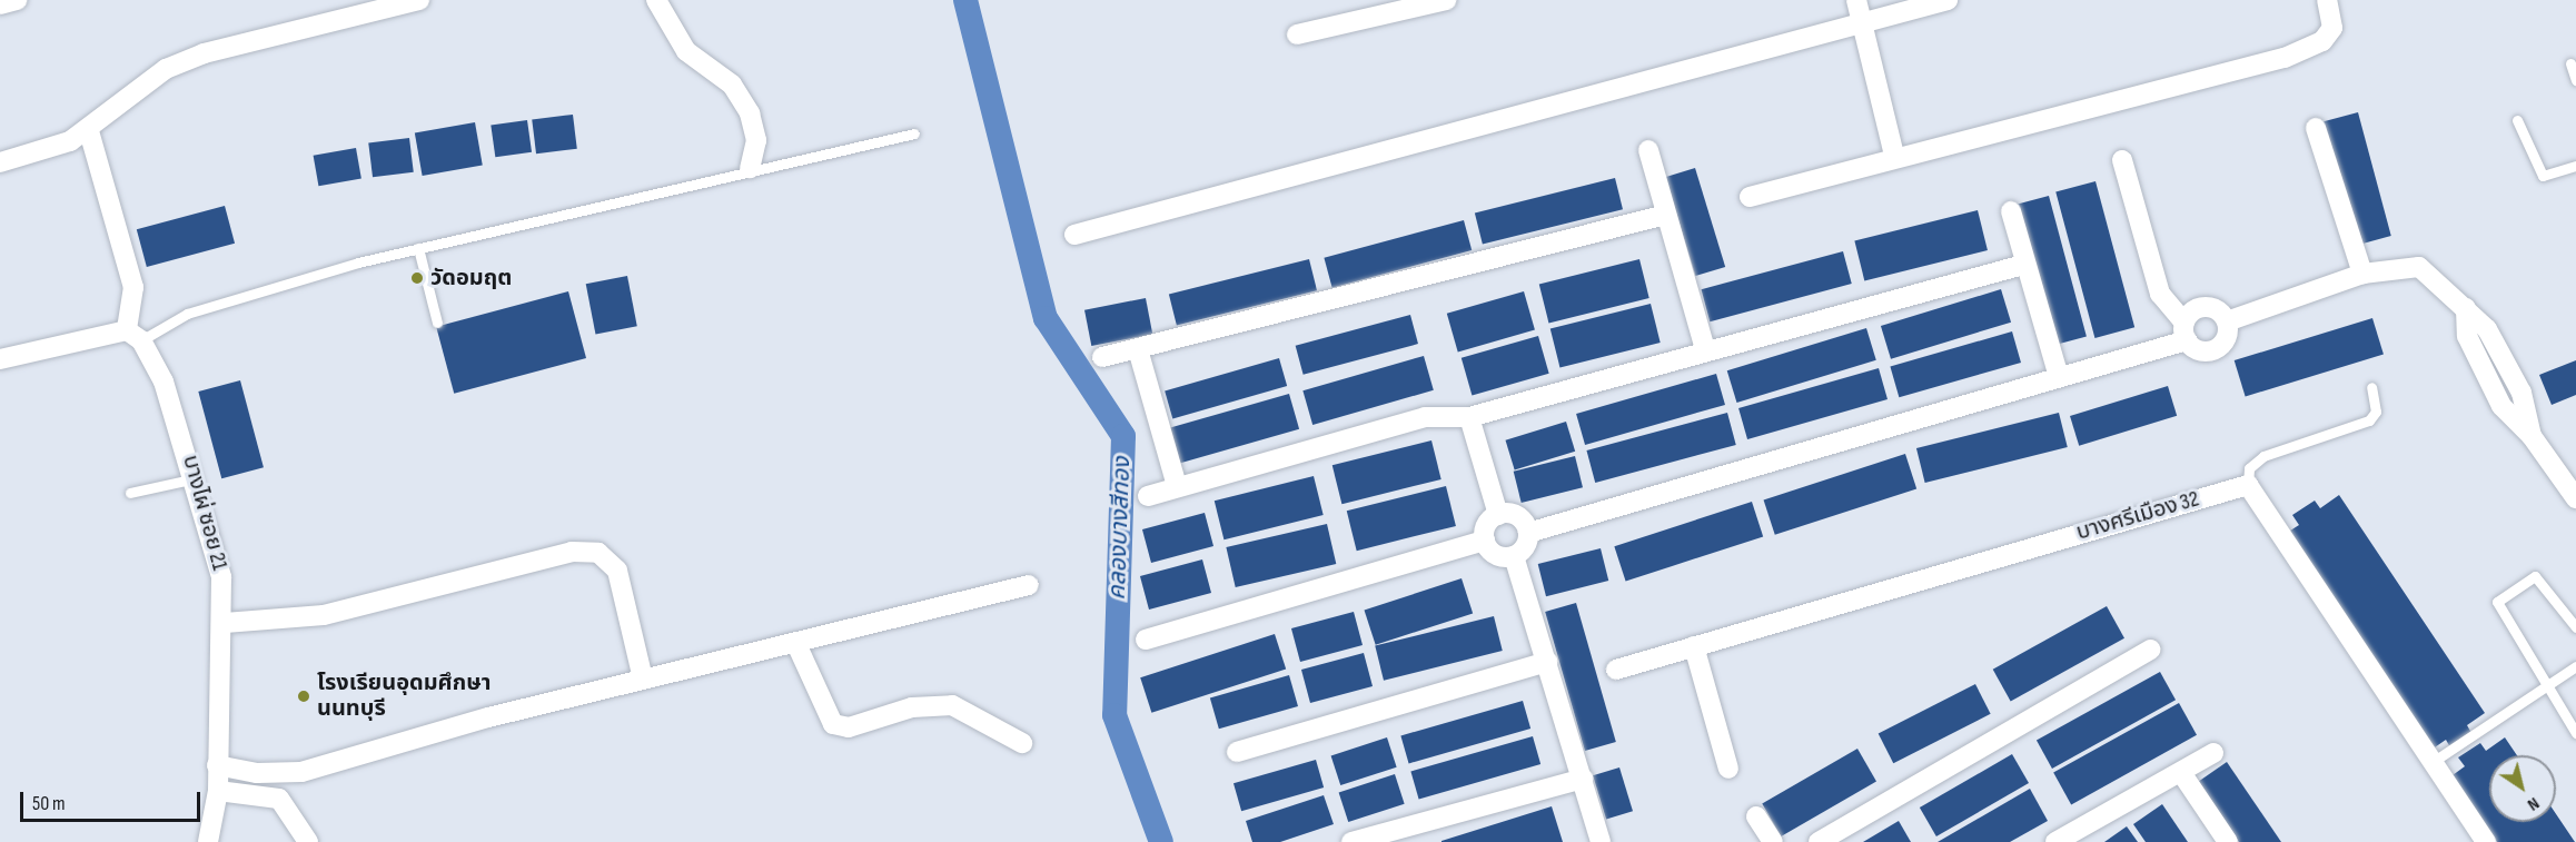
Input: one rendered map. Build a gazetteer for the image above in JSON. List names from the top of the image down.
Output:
{
  "streets": {
    "street": ["บางไผ่ ซอย 21", "บางศรีเมือง 32"]
  },
  "water": ["คลองบางสีทอง"],
  "places": ["วัดอมฤต", "โรงเรียนอุดมศึกษา นนทบุรี"],
  "scale_bar": "50 m",
  "north": "bottom right"
}
